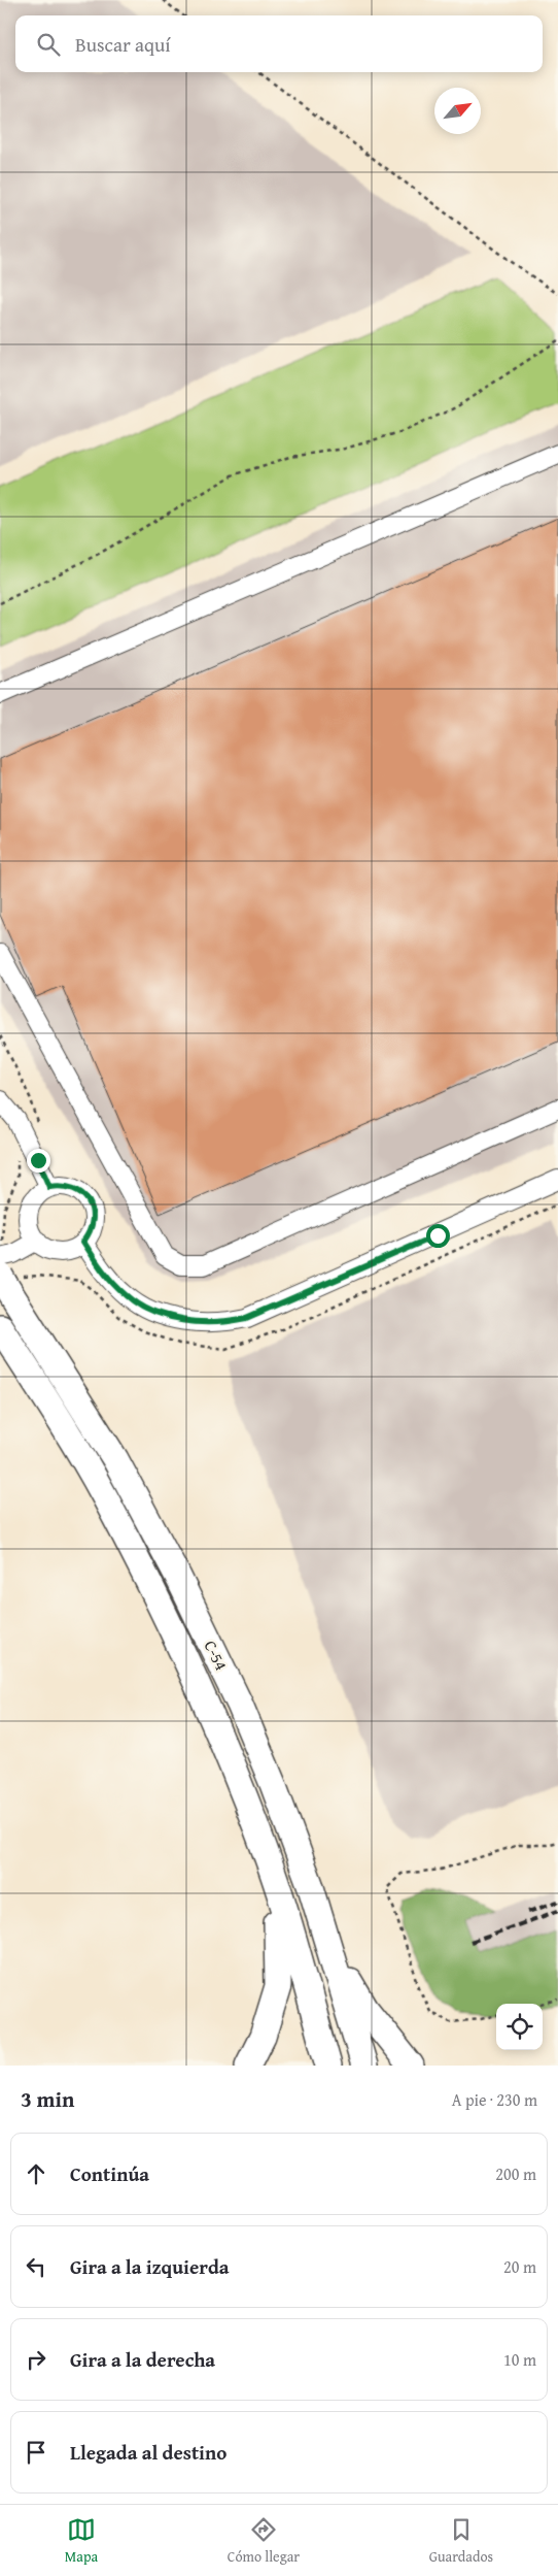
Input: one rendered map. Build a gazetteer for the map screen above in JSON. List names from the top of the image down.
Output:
{
  "streets": {
    "highway": ["C-54"]
  },
  "north": "top right",
  "page": {
    "search": "Buscar aquí",
    "heading": ["3 min", "A pie · 230 m"],
    "list": [
      ["Continúa", "200 m"],
      ["Gira a la izquierda", "20 m"],
      ["Gira a la derecha", "10 m"],
      "Llegada al destino"
    ],
    "nav": ["Mapa", "Cómo llegar", "Guardados"]
  }
}
